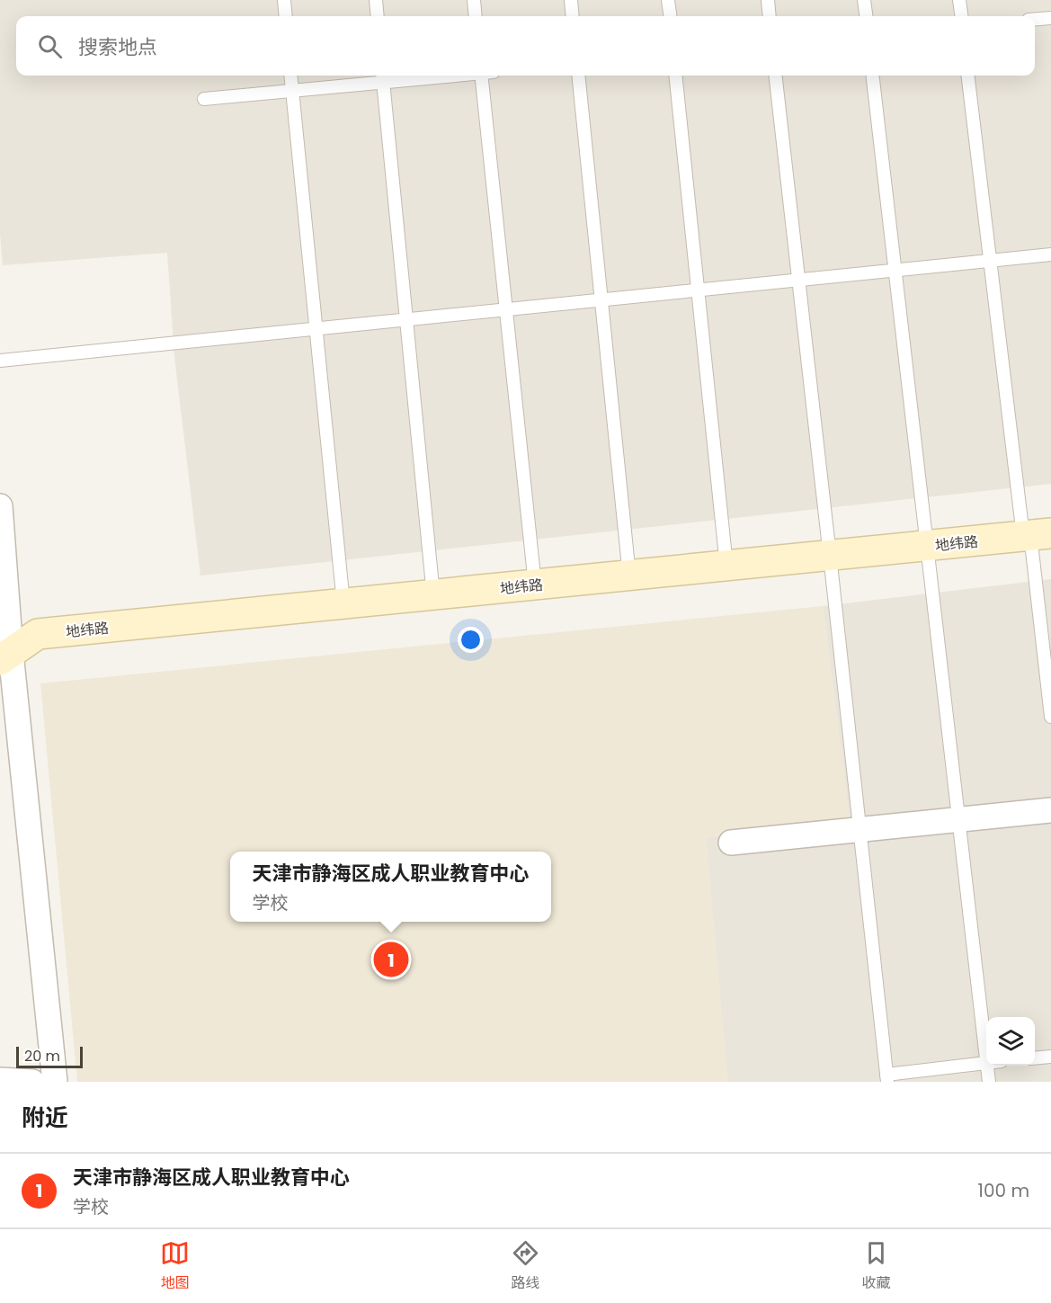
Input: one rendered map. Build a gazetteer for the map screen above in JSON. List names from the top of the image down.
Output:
{
  "streets": {
    "main road": ["地纬路"]
  },
  "scale_bar": "20 m",
  "page": {
    "search": "搜索地点",
    "popup": ["天津市静海区成人职业教育中心", "学校"],
    "pins": "1",
    "scale": "20 m",
    "heading": "附近",
    "list": [
      {
        "mark": "1",
        "name": "天津市静海区成人职业教育中心",
        "note": "学校",
        "value": "100 m"
      }
    ],
    "nav": ["地图", "路线", "收藏"]
  }
}
